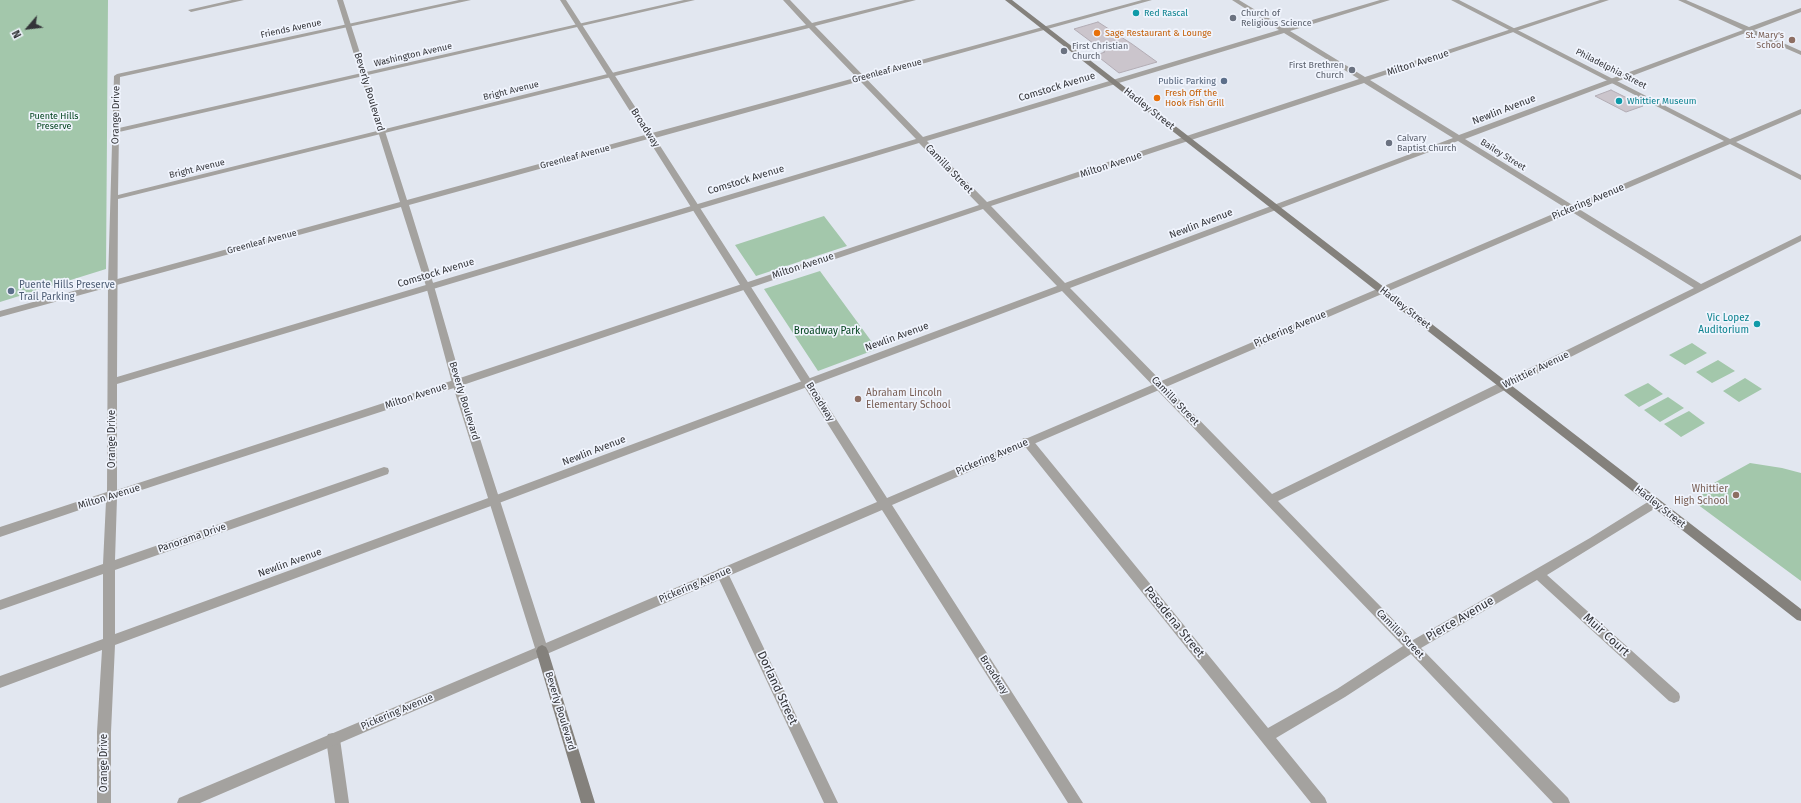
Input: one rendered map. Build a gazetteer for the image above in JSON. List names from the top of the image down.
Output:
{
  "streets": {
    "main road": ["Beverly Boulevard", "Hadley Street"],
    "street": [
      "Friends Avenue",
      "Washington Avenue",
      "Milton Avenue",
      "Philadelphia Street",
      "Greenleaf Avenue",
      "Comstock Avenue",
      "Bright Avenue",
      "Newlin Avenue",
      "Orange Drive",
      "Broadway",
      "Bailey Street",
      "Camilla Street",
      "Pickering Avenue",
      "Whittier Avenue",
      "Panorama Drive",
      "Pierce Avenue",
      "Pasadena Street",
      "Muir Court",
      "Dorland Street"
    ]
  },
  "crossings": [
    ["Friends Avenue", "Beverly Boulevard"],
    ["Friends Avenue", "Orange Drive"],
    ["Washington Avenue", "Beverly Boulevard"],
    ["Washington Avenue", "Orange Drive"],
    ["Washington Avenue", "Broadway"],
    ["Milton Avenue", "Philadelphia Street"],
    ["Milton Avenue", "Beverly Boulevard"],
    ["Milton Avenue", "Hadley Street"],
    ["Milton Avenue", "Orange Drive"],
    ["Milton Avenue", "Broadway"],
    ["Milton Avenue", "Bailey Street"],
    ["Milton Avenue", "Camilla Street"],
    ["Philadelphia Street", "Newlin Avenue"],
    ["Philadelphia Street", "Pickering Avenue"],
    ["Greenleaf Avenue", "Beverly Boulevard"],
    ["Greenleaf Avenue", "Hadley Street"],
    ["Greenleaf Avenue", "Orange Drive"],
    ["Greenleaf Avenue", "Broadway"],
    ["Greenleaf Avenue", "Camilla Street"],
    ["Comstock Avenue", "Beverly Boulevard"],
    ["Comstock Avenue", "Hadley Street"],
    ["Comstock Avenue", "Orange Drive"],
    ["Comstock Avenue", "Broadway"],
    ["Comstock Avenue", "Bailey Street"],
    ["Comstock Avenue", "Camilla Street"],
    ["Bright Avenue", "Beverly Boulevard"],
    ["Bright Avenue", "Orange Drive"],
    ["Bright Avenue", "Broadway"],
    ["Bright Avenue", "Camilla Street"],
    ["Beverly Boulevard", "Newlin Avenue"],
    ["Beverly Boulevard", "Pickering Avenue"],
    ["Hadley Street", "Newlin Avenue"],
    ["Hadley Street", "Pickering Avenue"],
    ["Hadley Street", "Whittier Avenue"],
    ["Hadley Street", "Pierce Avenue"],
    ["Newlin Avenue", "Orange Drive"],
    ["Newlin Avenue", "Broadway"],
    ["Newlin Avenue", "Bailey Street"],
    ["Newlin Avenue", "Camilla Street"],
    ["Orange Drive", "Panorama Drive"],
    ["Broadway", "Pickering Avenue"],
    ["Bailey Street", "Pickering Avenue"],
    ["Bailey Street", "Whittier Avenue"],
    ["Camilla Street", "Pickering Avenue"],
    ["Camilla Street", "Whittier Avenue"],
    ["Camilla Street", "Pierce Avenue"],
    ["Pickering Avenue", "Pasadena Street"],
    ["Pickering Avenue", "Dorland Street"],
    ["Pierce Avenue", "Pasadena Street"],
    ["Pierce Avenue", "Muir Court"]
  ],
  "parks": ["Puente Hills Preserve", "Broadway Park"],
  "places": [
    "Red Rascal",
    "Church of Religious Science",
    "Sage Restaurant & Lounge",
    "St. Mary's School",
    "First Christian Church",
    "First Brethren Church",
    "Public Parking",
    "Fresh Off the Hook Fish Grill",
    "Whittier Museum",
    "Calvary Baptist Church",
    "Puente Hills Preserve Trail Parking",
    "Vic Lopez Auditorium",
    "Abraham Lincoln Elementary School",
    "Whittier High School"
  ],
  "north": "bottom left"
}
